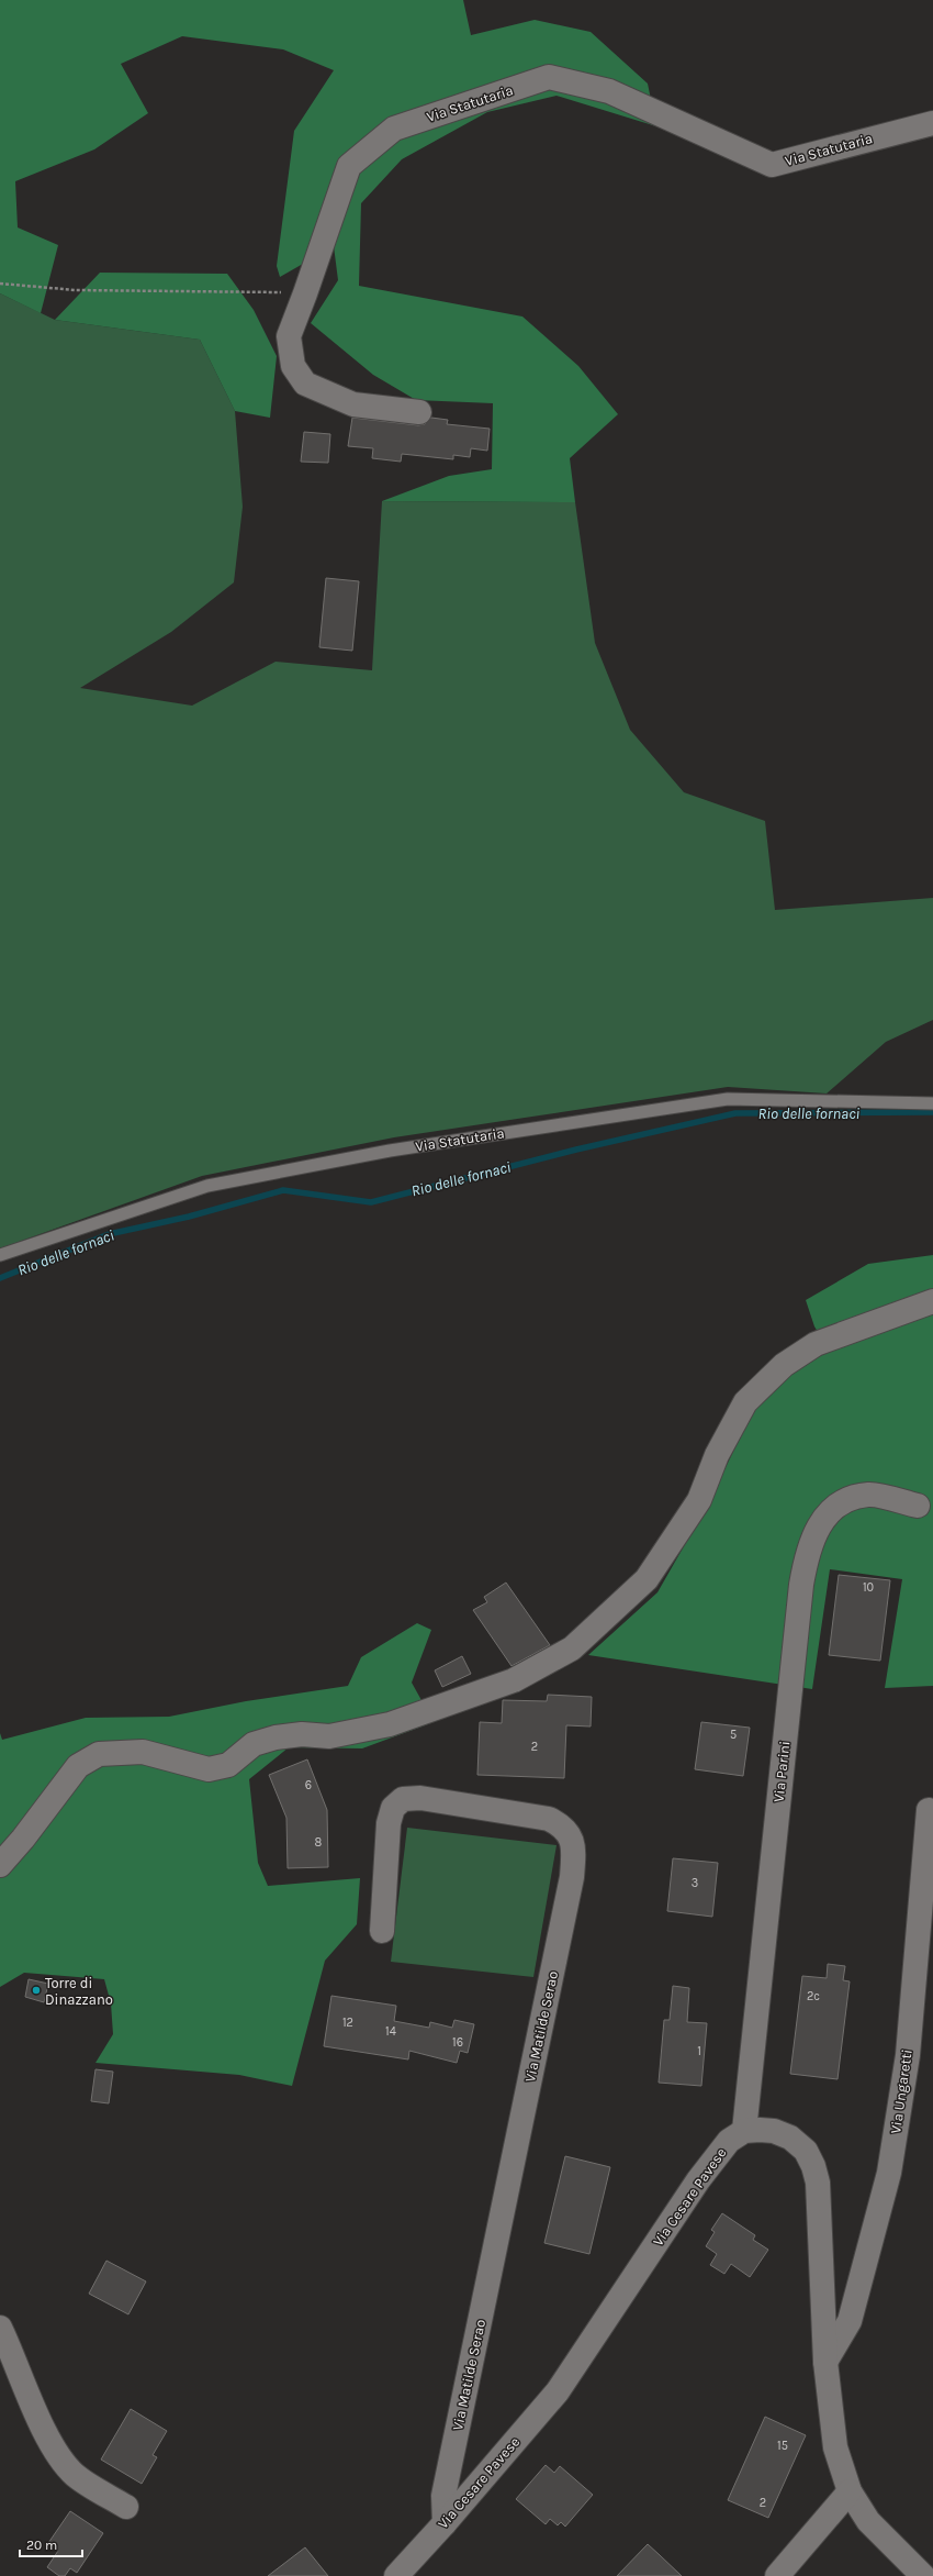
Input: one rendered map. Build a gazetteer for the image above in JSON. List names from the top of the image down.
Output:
{
  "streets": {
    "street": [
      "Via Statutaria",
      "Via Parini",
      "Via Matilde Serao",
      "Via Ungaretti",
      "Via Cesare Pavese"
    ]
  },
  "crossings": [
    ["Via Parini", "Via Cesare Pavese"],
    ["Via Matilde Serao", "Via Cesare Pavese"]
  ],
  "water": ["Rio delle fornaci"],
  "places": ["Torre di Dinazzano"],
  "house_numbers": [
    "10",
    "5",
    "2",
    "6",
    "8",
    "3",
    "2c",
    "12",
    "14",
    "16",
    "1",
    "15",
    "2"
  ],
  "scale_bar": "20 m"
}
